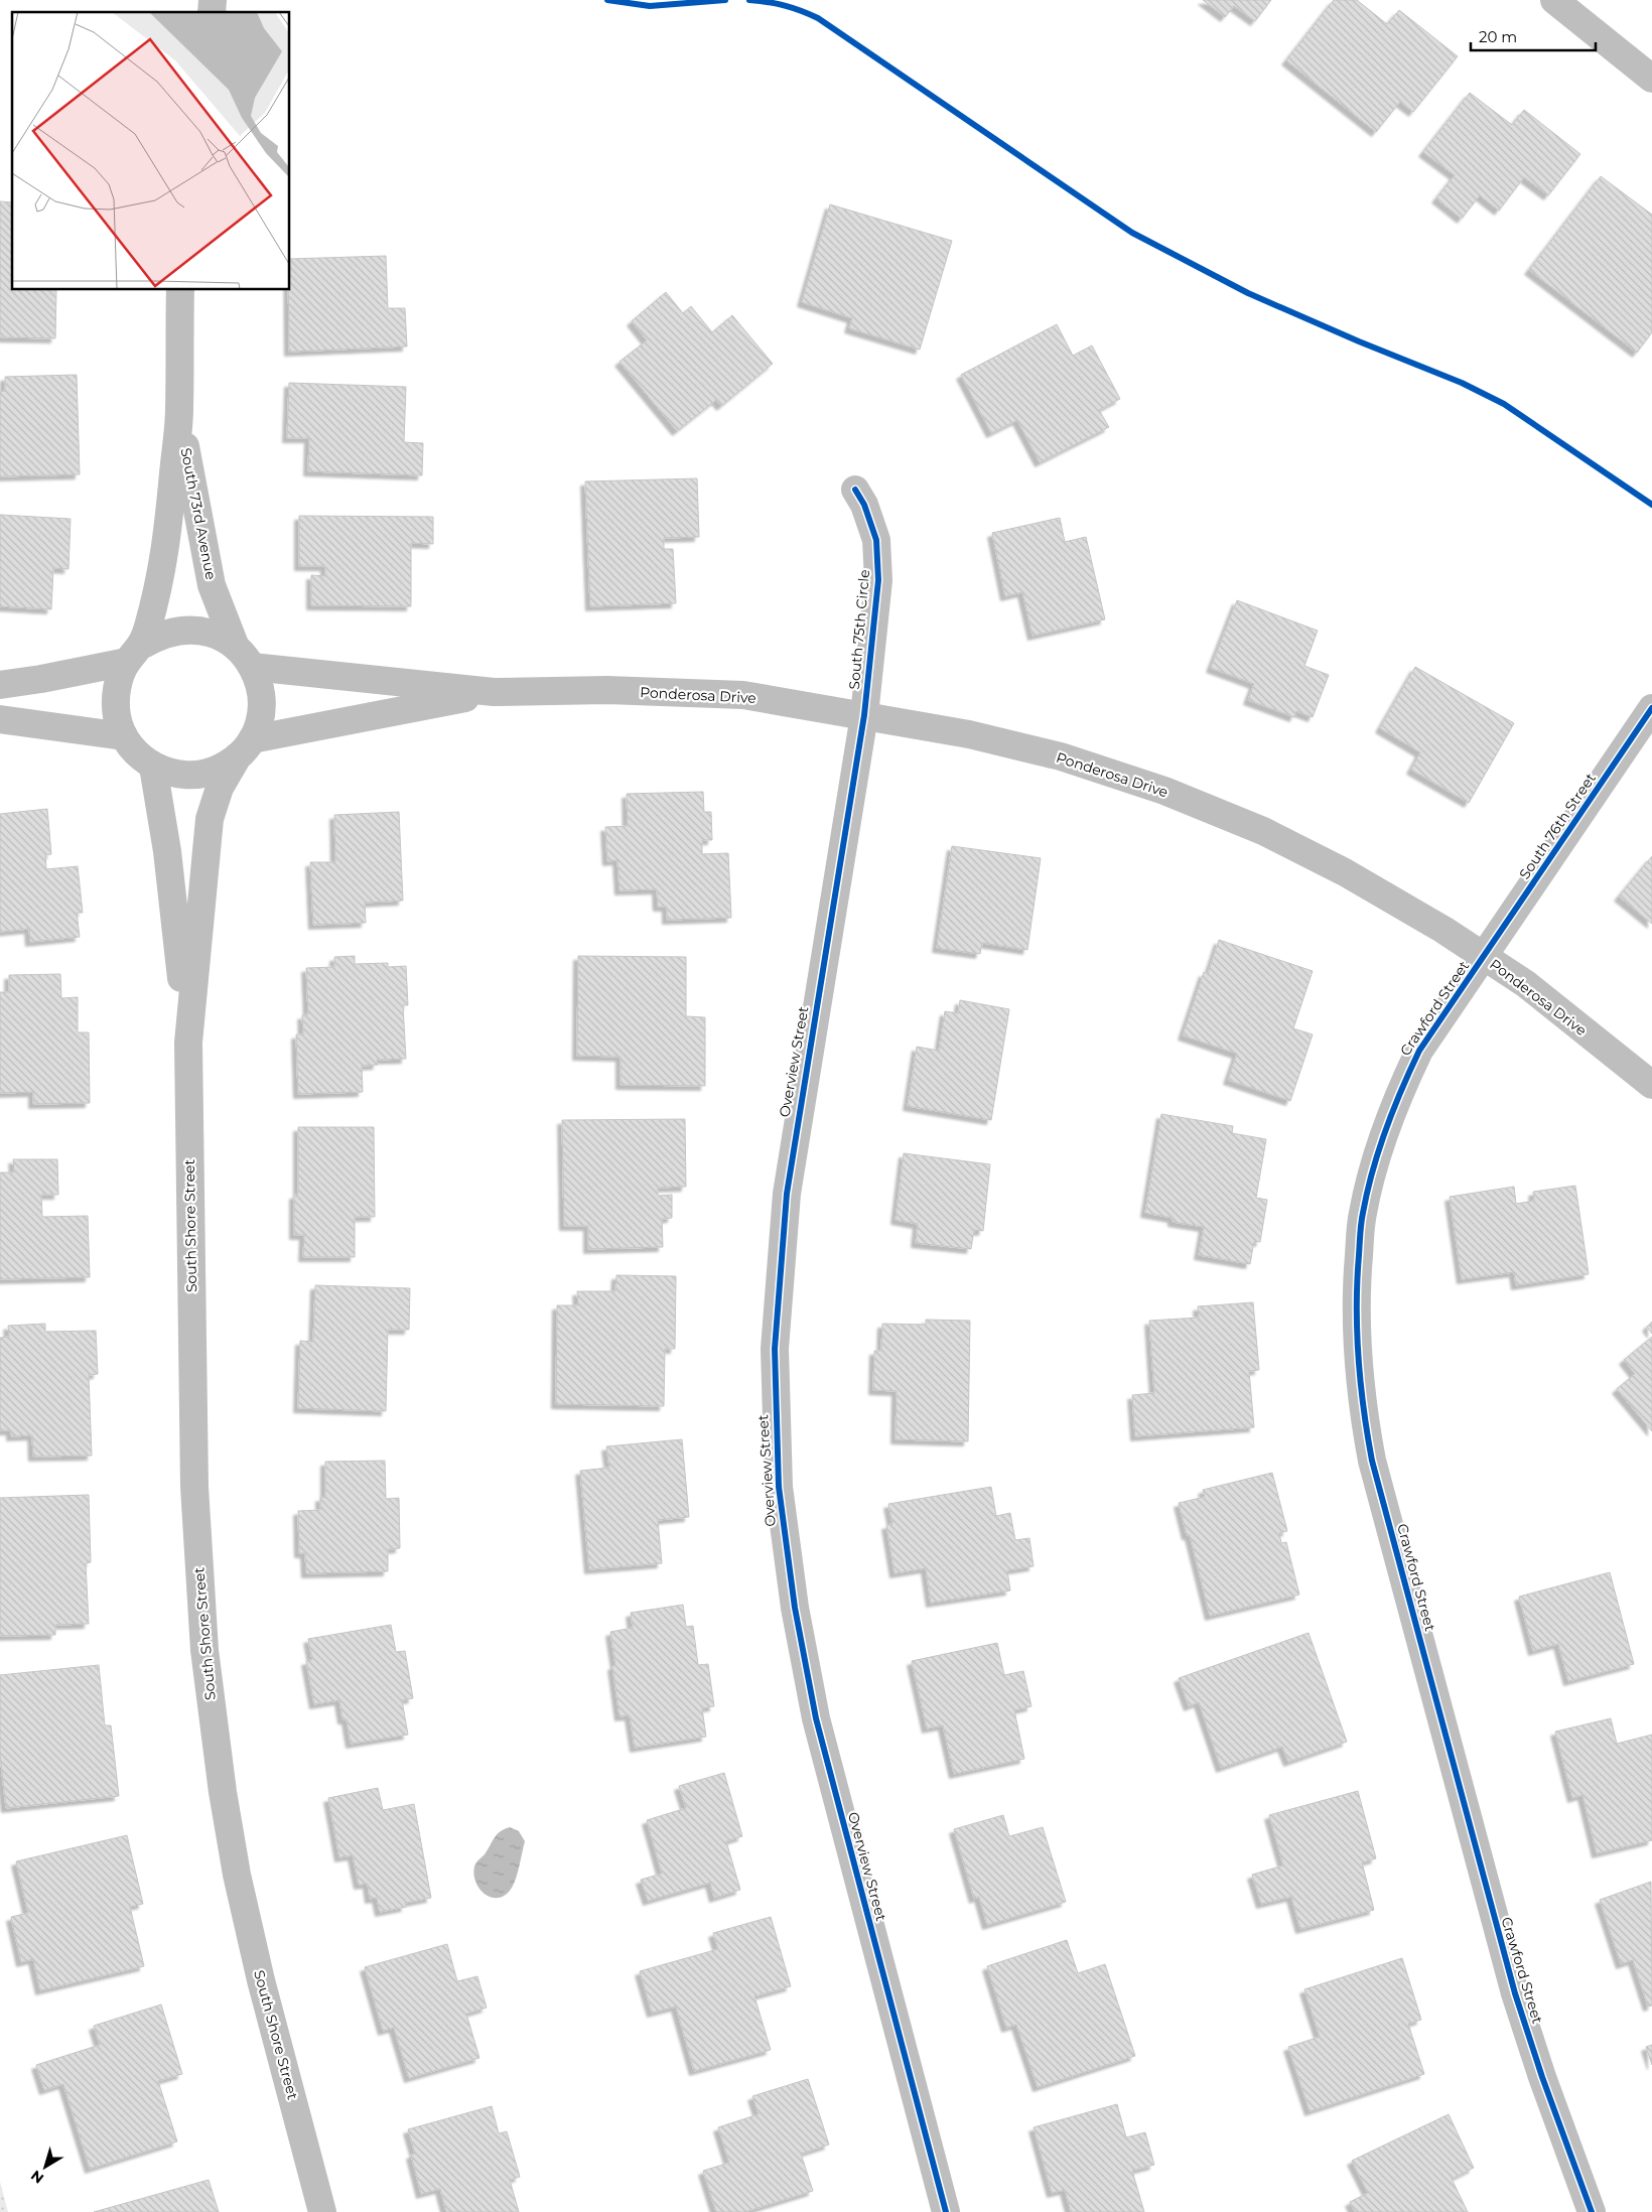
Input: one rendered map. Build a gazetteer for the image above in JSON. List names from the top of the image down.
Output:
{
  "streets": {
    "street": [
      "South 73rd Avenue",
      "South 75th Circle",
      "Ponderosa Drive",
      "South 76th Street",
      "Crawford Street",
      "Overview Street",
      "South Shore Street"
    ]
  },
  "crossings": [
    ["South 73rd Avenue", "Ponderosa Drive"],
    ["South 73rd Avenue", "South Shore Street"],
    ["South 75th Circle", "Ponderosa Drive"],
    ["South 75th Circle", "Overview Street"],
    ["Ponderosa Drive", "South 76th Street"],
    ["Ponderosa Drive", "Crawford Street"],
    ["Ponderosa Drive", "Overview Street"],
    ["Ponderosa Drive", "South Shore Street"],
    ["South 76th Street", "Crawford Street"]
  ],
  "scale_bar": "20 m",
  "north": "bottom left"
}
